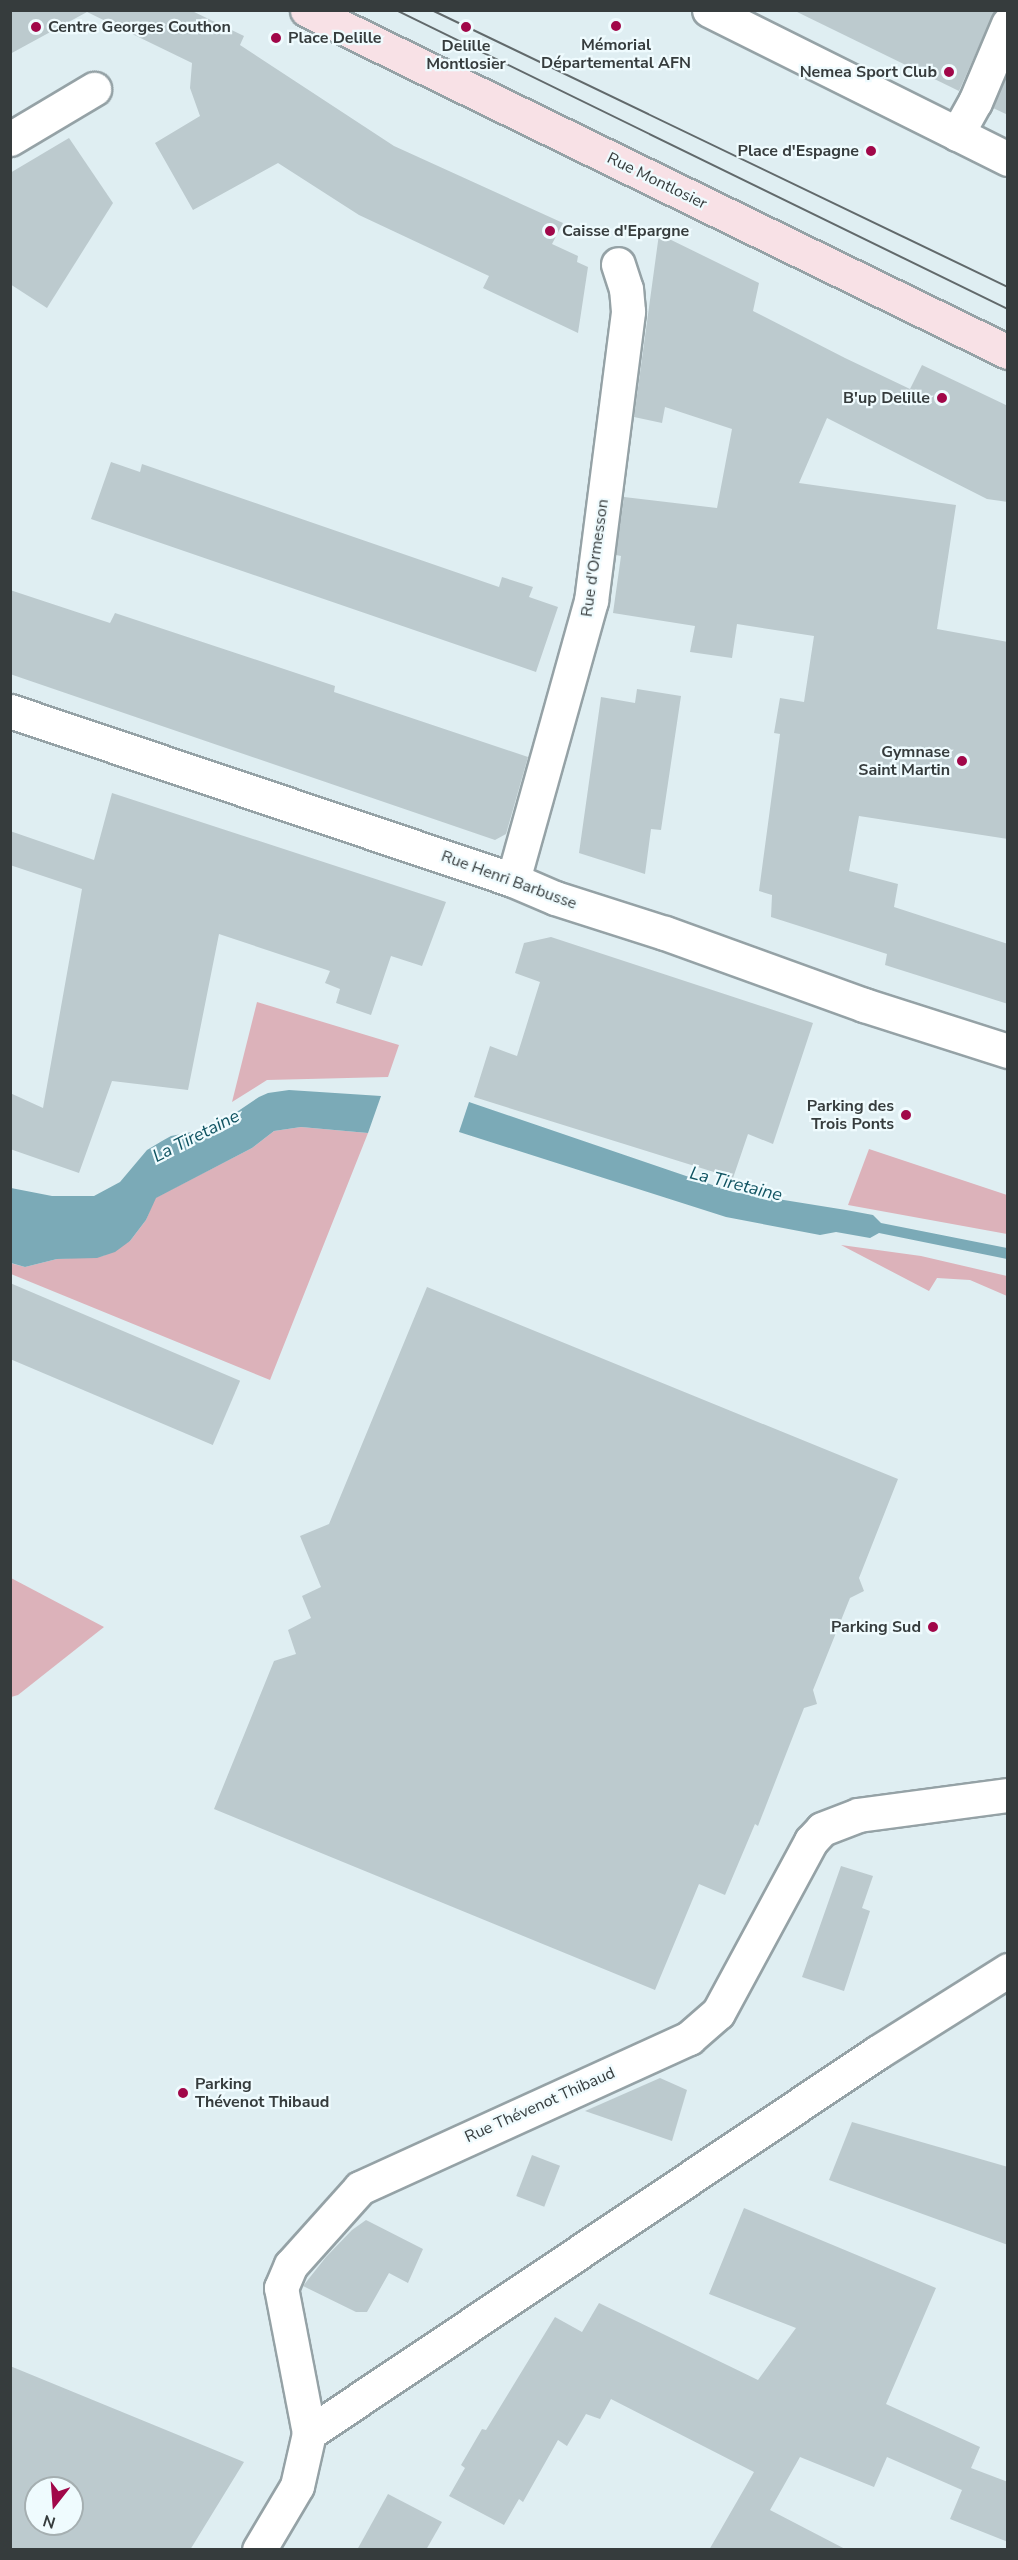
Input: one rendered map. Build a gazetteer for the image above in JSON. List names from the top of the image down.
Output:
{
  "streets": {
    "main road": ["Rue Montlosier"],
    "street": ["Rue d'Ormesson", "Rue Henri Barbusse", "Rue Thévenot Thibaud"]
  },
  "crossings": [
    ["Rue d'Ormesson", "Rue Henri Barbusse"]
  ],
  "water": ["La Tiretaine"],
  "places": [
    "Mémorial Départemental AFN",
    "Centre Georges Couthon",
    "Delille Montlosier",
    "Place Delille",
    "Nemea Sport Club",
    "Place d'Espagne",
    "Caisse d'Epargne",
    "B'up Delille",
    "Gymnase Saint Martin",
    "Parking des Trois Ponts",
    "Parking Sud",
    "Parking Thévenot Thibaud"
  ],
  "north": "bottom"
}
